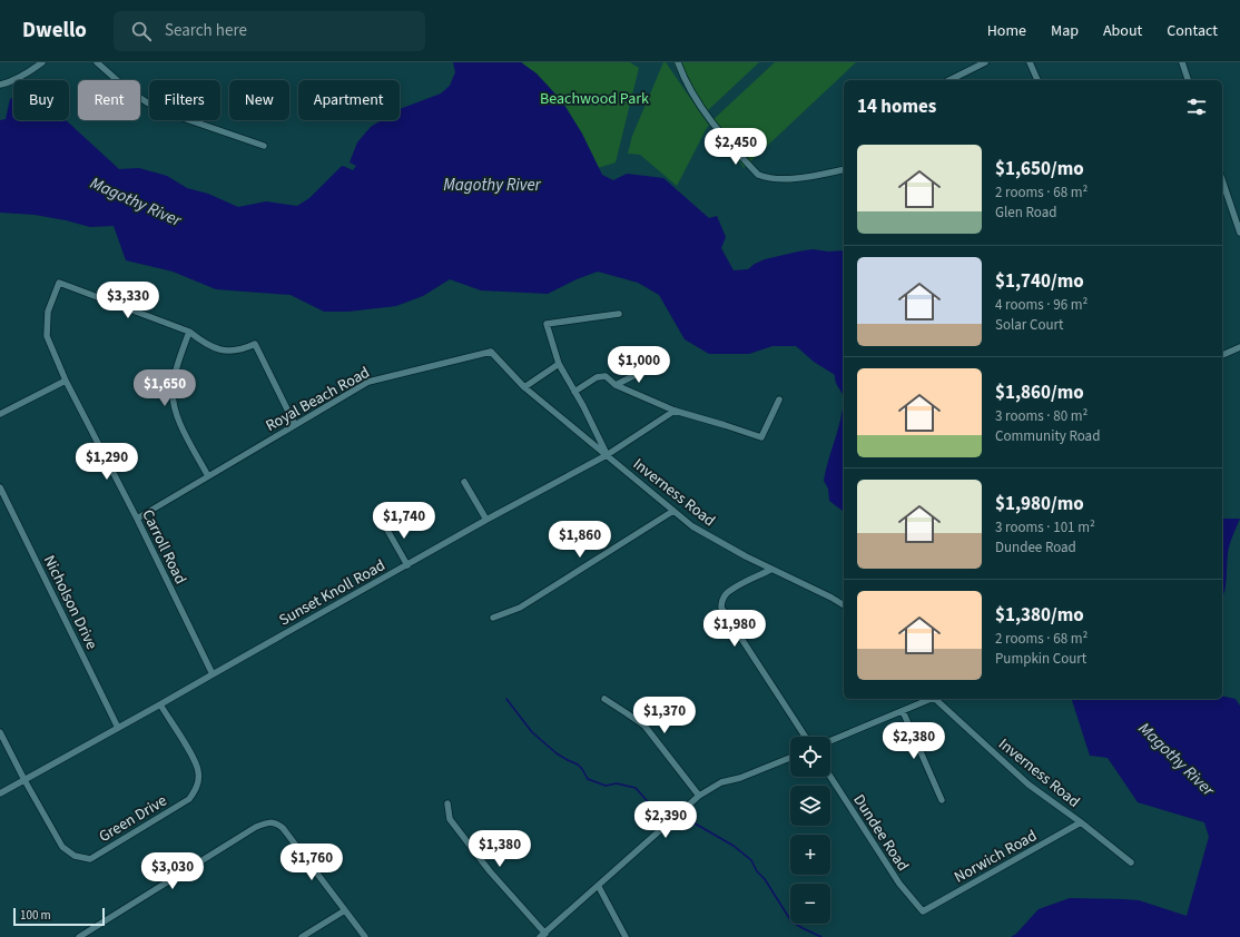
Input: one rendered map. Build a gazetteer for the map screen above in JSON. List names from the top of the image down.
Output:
{
  "streets": {
    "street": [
      "Royal Beach Road",
      "Inverness Road",
      "Carroll Road",
      "Sunset Knoll Road",
      "Nicholson Drive",
      "Green Drive",
      "Dundee Road",
      "Norwich Road"
    ]
  },
  "crossings": [
    ["Royal Beach Road", "Inverness Road"],
    ["Royal Beach Road", "Carroll Road"],
    ["Inverness Road", "Sunset Knoll Road"],
    ["Inverness Road", "Norwich Road"],
    ["Carroll Road", "Sunset Knoll Road"],
    ["Sunset Knoll Road", "Nicholson Drive"],
    ["Sunset Knoll Road", "Green Drive"],
    ["Dundee Road", "Norwich Road"]
  ],
  "water": ["Magothy River"],
  "parks": ["Beachwood Park"],
  "scale_bar": "100 m",
  "page": {
    "header": "Dwello",
    "search": "Search here",
    "nav": [
      "Home",
      "Map",
      "About",
      "Contact"
    ],
    "chip": [
      "Buy",
      "Rent",
      "Filters",
      "New",
      "Apartment"
    ],
    "heading": "14 homes",
    "price": [
      "$2,450",
      "$3,330",
      "$1,000",
      "$1,650",
      "$1,290",
      "$1,740",
      "$1,860",
      "$1,980",
      "$1,370",
      "$2,380",
      "$2,390",
      "$1,380",
      "$1,760",
      "$3,030"
    ],
    "list": [
      {
        "name": "$1,650/mo",
        "note": "2 rooms · 68 m² · Glen Road"
      },
      {
        "name": "$1,740/mo",
        "note": "4 rooms · 96 m² · Solar Court"
      },
      {
        "name": "$1,860/mo",
        "note": "3 rooms · 80 m² · Community Road"
      },
      {
        "name": "$1,980/mo",
        "note": "3 rooms · 101 m² · Dundee Road"
      },
      {
        "name": "$1,380/mo",
        "note": "2 rooms · 68 m² · Pumpkin Court"
      }
    ],
    "map_buttons": ["+", "−"],
    "scale": "100 m"
  }
}
